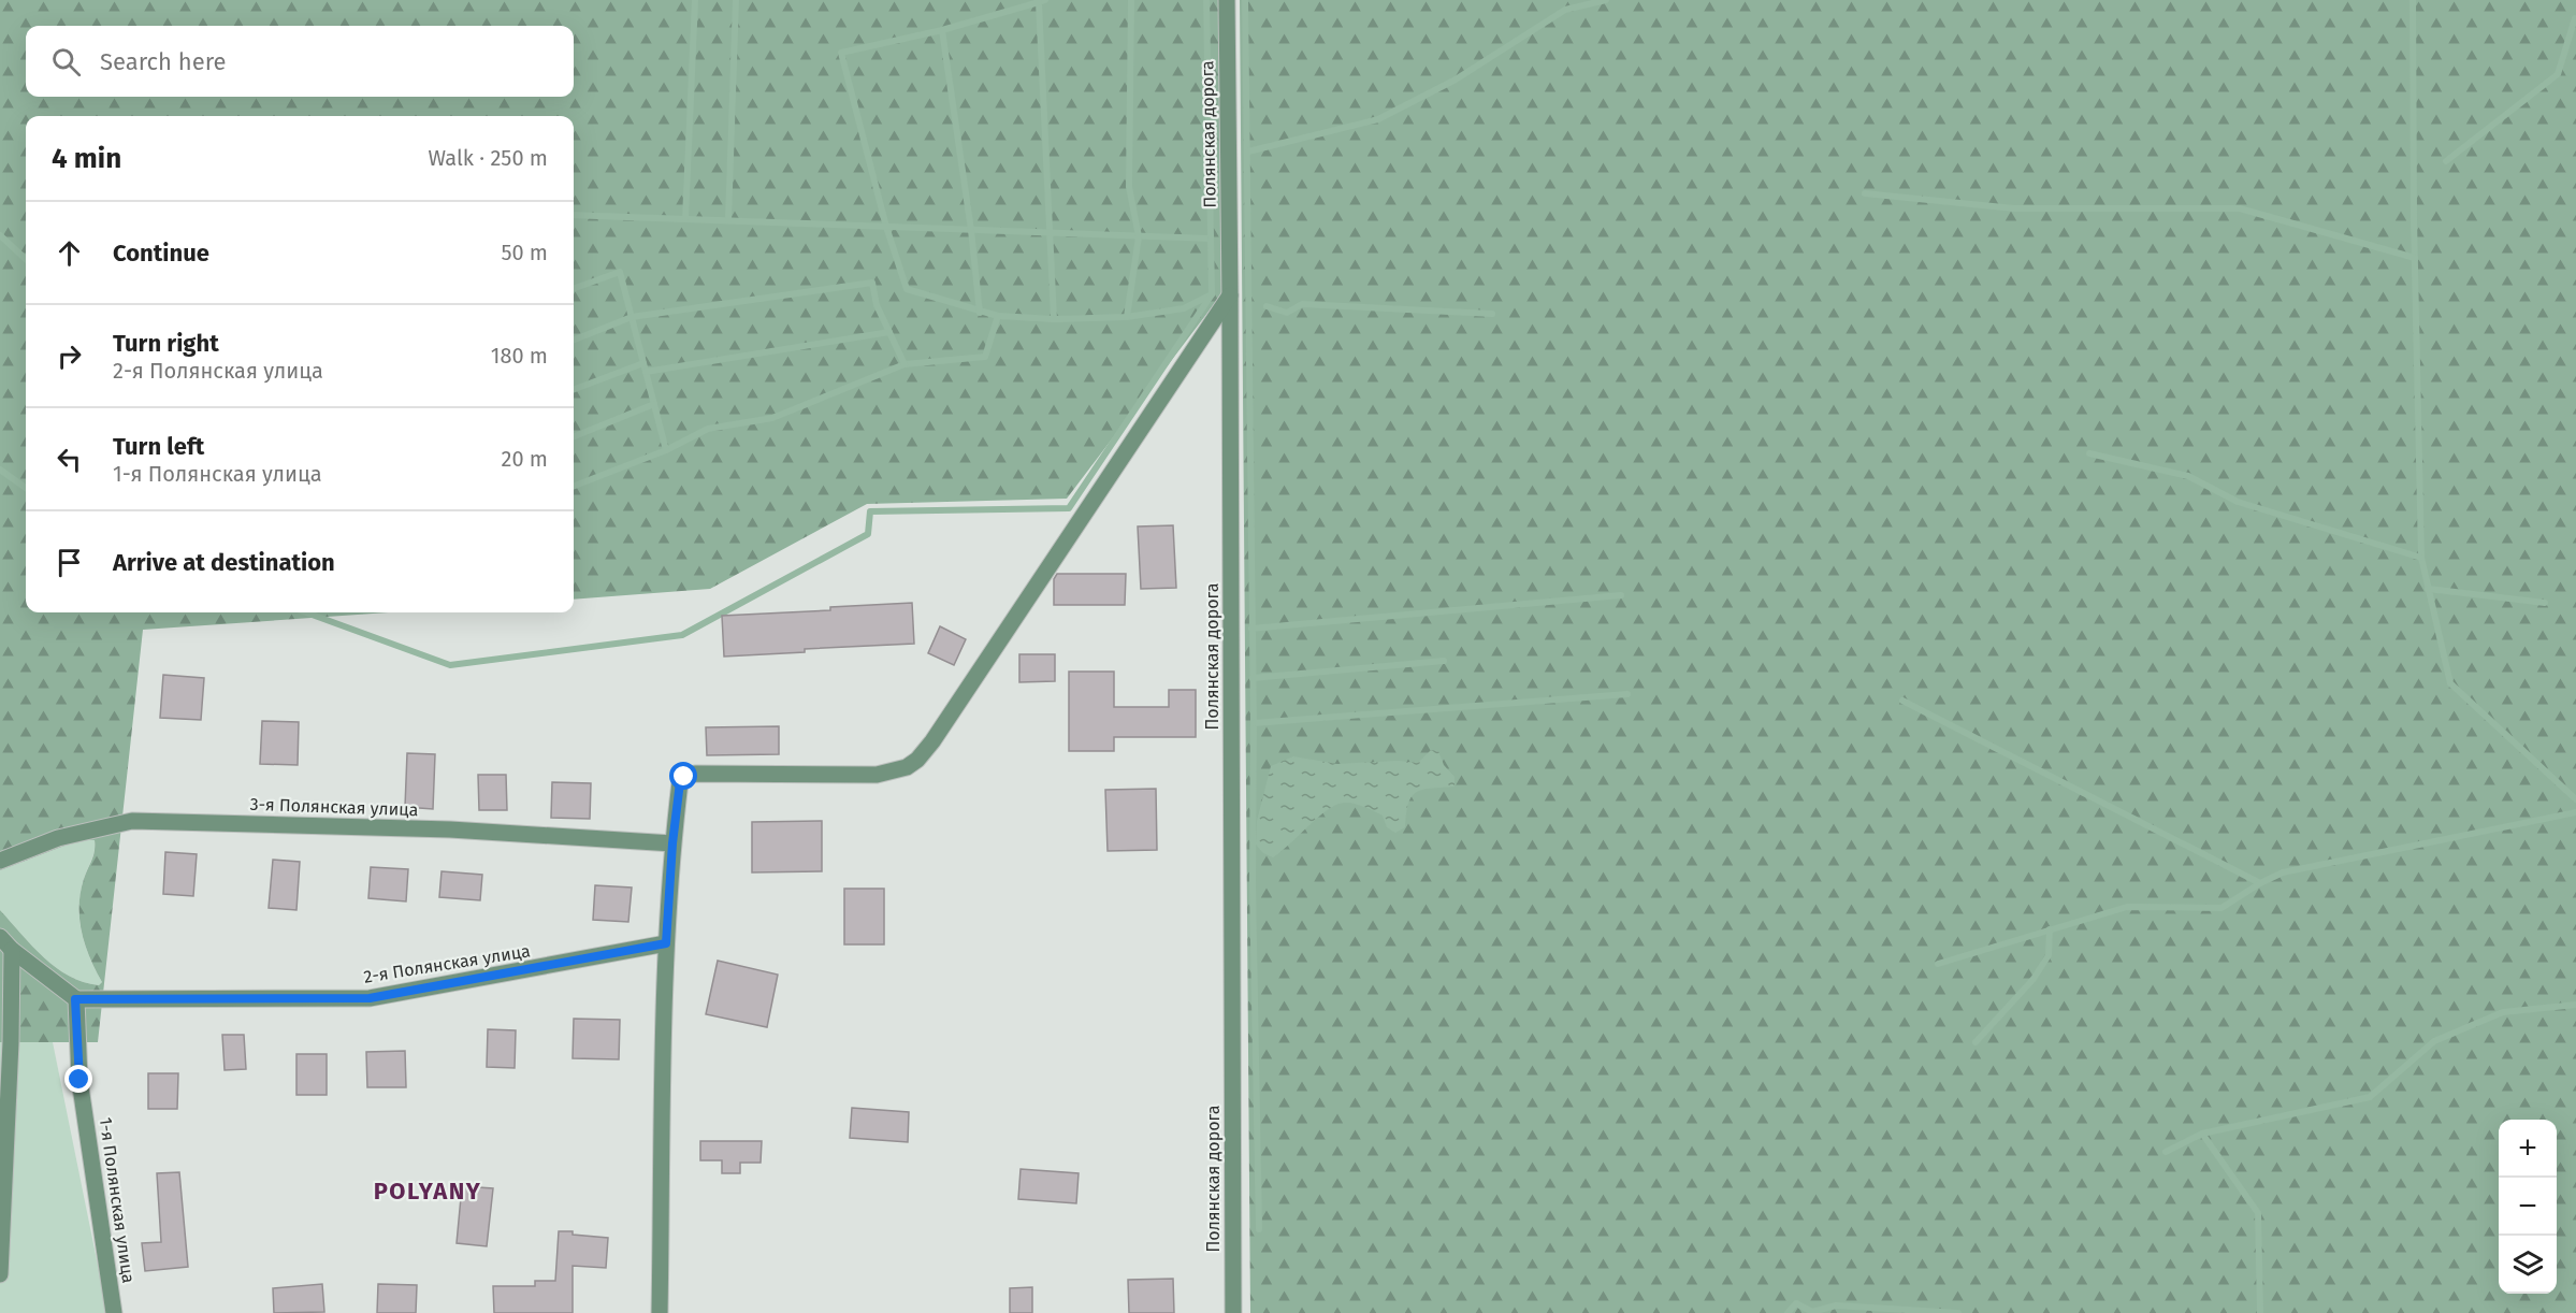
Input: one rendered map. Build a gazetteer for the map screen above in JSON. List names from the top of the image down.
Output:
{
  "streets": {
    "street": [
      "Полянская дорога",
      "3-я Полянская улица",
      "2-я Полянская улица",
      "1-я Полянская улица"
    ]
  },
  "crossings": [
    ["2-я Полянская улица", "1-я Полянская улица"]
  ],
  "districts": ["POLYANY"],
  "page": {
    "search": "Search here",
    "heading": ["4 min", "Walk · 250 m"],
    "list": [
      ["Continue", "50 m"],
      ["Turn right", "2-я Полянская улица", "180 m"],
      ["Turn left", "1-я Полянская улица", "20 m"],
      "Arrive at destination"
    ],
    "map_buttons": ["+", "−"]
  }
}
